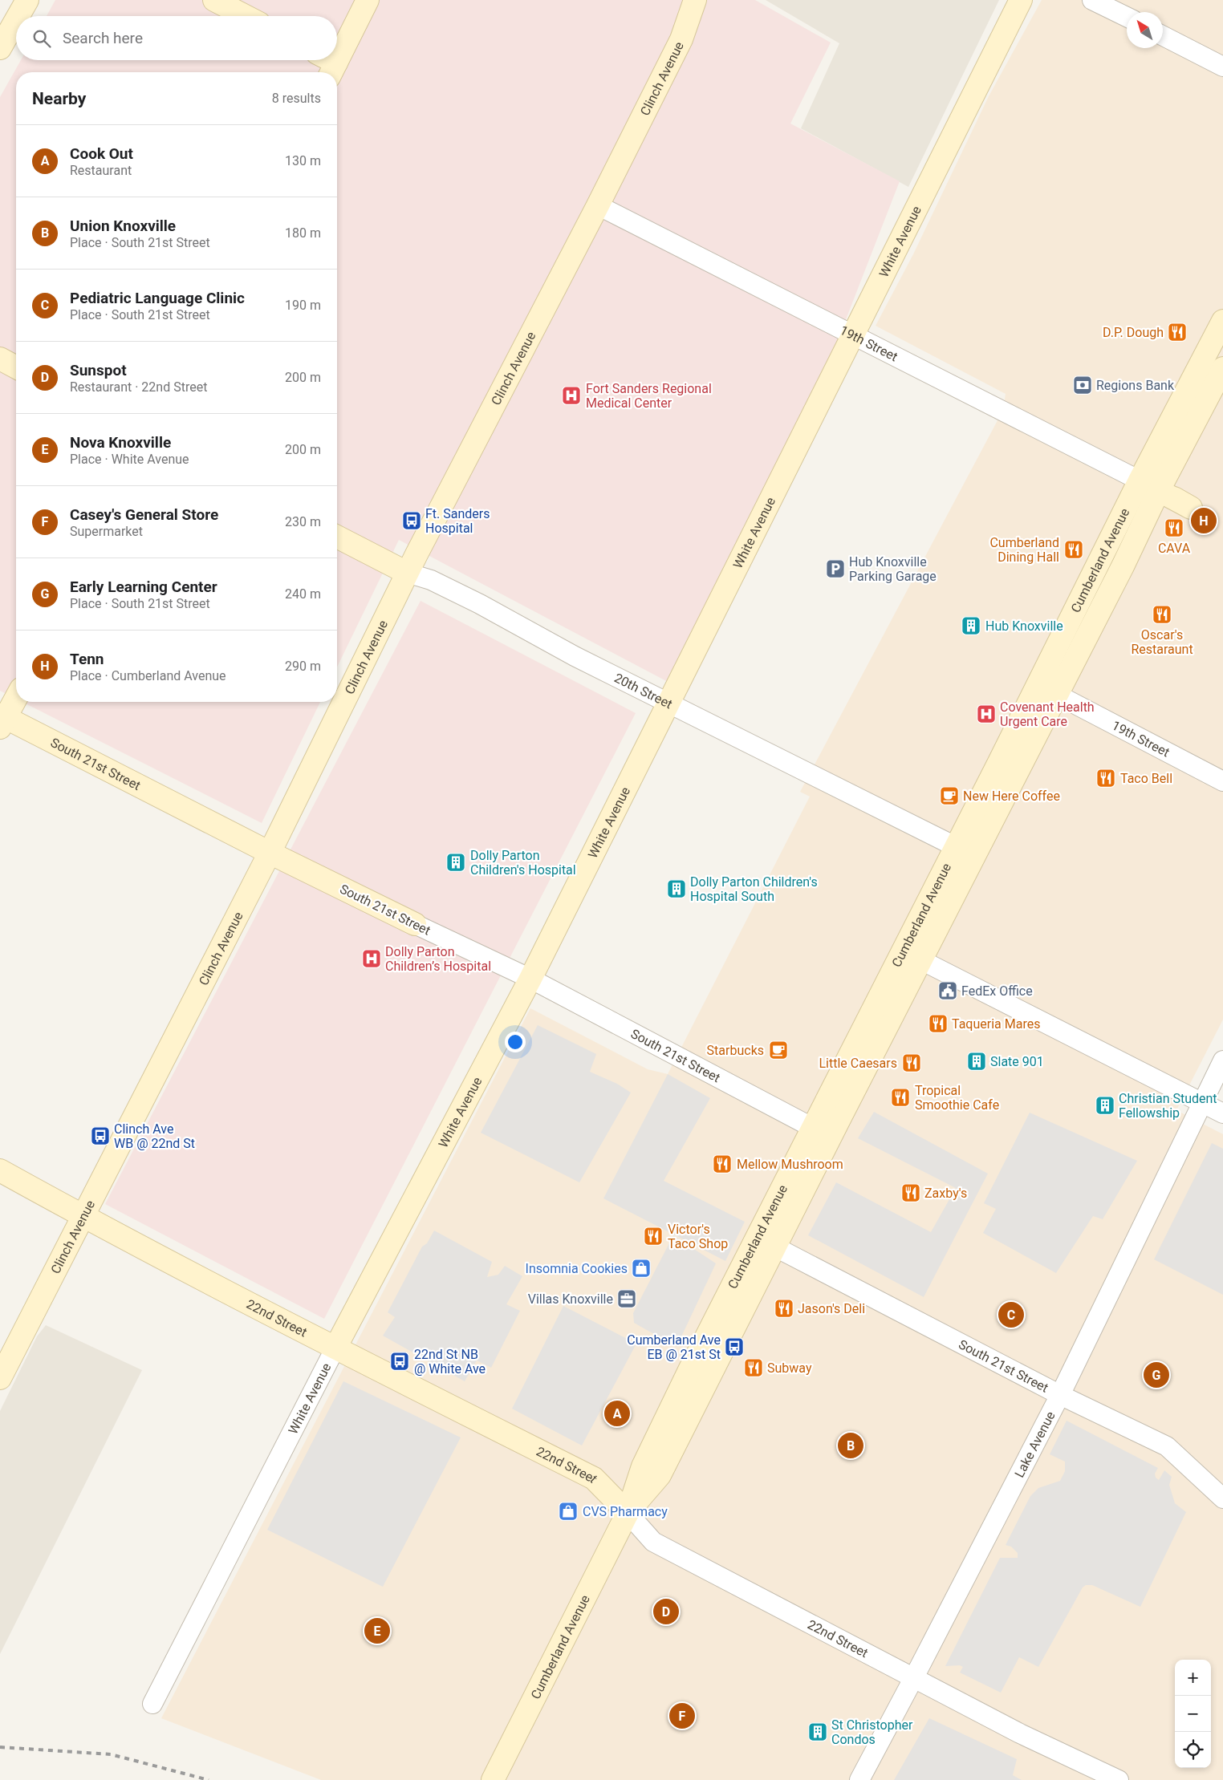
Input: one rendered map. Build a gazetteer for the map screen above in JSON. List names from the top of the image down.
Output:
{
  "streets": {
    "street": [
      "Clinch Avenue",
      "White Avenue",
      "19th Street",
      "Cumberland Avenue",
      "20th Street",
      "South 21st Street",
      "22nd Street",
      "Lake Avenue"
    ]
  },
  "crossings": [
    ["Clinch Avenue", "19th Street"],
    ["Clinch Avenue", "20th Street"],
    ["Clinch Avenue", "South 21st Street"],
    ["Clinch Avenue", "22nd Street"],
    ["White Avenue", "19th Street"],
    ["White Avenue", "20th Street"],
    ["White Avenue", "South 21st Street"],
    ["White Avenue", "22nd Street"],
    ["19th Street", "Cumberland Avenue"],
    ["Cumberland Avenue", "20th Street"],
    ["Cumberland Avenue", "South 21st Street"],
    ["Cumberland Avenue", "22nd Street"],
    ["South 21st Street", "Lake Avenue"],
    ["22nd Street", "Lake Avenue"]
  ],
  "places": {
    "restaurant": [
      "D.P. Dough",
      "CAVA",
      "Cumberland Dining Hall",
      "Oscar's Restaraunt",
      "Taco Bell",
      "Taqueria Mares",
      "Little Caesars",
      "Tropical Smoothie Cafe",
      "Mellow Mushroom",
      "Zaxby's",
      "Victor's Taco Shop",
      "Jason's Deli",
      "Subway"
    ],
    "bank": ["Regions Bank"],
    "hospital": ["Fort Sanders Regional Medical Center", "Covenant Health Urgent Care", "Dolly Parton Children’s Hospital"],
    "bus stop": [
      "Ft. Sanders Hospital",
      "Clinch Ave WB @ 22nd St",
      "Cumberland Ave EB @ 21st St",
      "22nd St NB @ White Ave"
    ],
    "parking": ["Hub Knoxville Parking Garage"],
    "building": [
      "Hub Knoxville",
      "Dolly Parton Children's Hospital",
      "Dolly Parton Children's Hospital South",
      "Slate 901",
      "Christian Student Fellowship",
      "St Christopher Condos"
    ],
    "cafe": ["New Here Coffee", "Starbucks"],
    "public building": ["FedEx Office"],
    "shop": ["Insomnia Cookies", "CVS Pharmacy"],
    "office": ["Villas Knoxville"]
  },
  "north": "top left",
  "page": {
    "search": "Search here",
    "heading": ["Nearby", "8 results"],
    "list": [
      {
        "mark": "A",
        "name": "Cook Out",
        "note": "Restaurant",
        "value": "130 m"
      },
      {
        "mark": "B",
        "name": "Union Knoxville",
        "note": "Place · South 21st Street",
        "value": "180 m"
      },
      {
        "mark": "C",
        "name": "Pediatric Language Clinic",
        "note": "Place · South 21st Street",
        "value": "190 m"
      },
      {
        "mark": "D",
        "name": "Sunspot",
        "note": "Restaurant · 22nd Street",
        "value": "200 m"
      },
      {
        "mark": "E",
        "name": "Nova Knoxville",
        "note": "Place · White Avenue",
        "value": "200 m"
      },
      {
        "mark": "F",
        "name": "Casey's General Store",
        "note": "Supermarket",
        "value": "230 m"
      },
      {
        "mark": "G",
        "name": "Early Learning Center",
        "note": "Place · South 21st Street",
        "value": "240 m"
      },
      {
        "mark": "H",
        "name": "Tenn",
        "note": "Place · Cumberland Avenue",
        "value": "290 m"
      }
    ],
    "pins": [
      "H",
      "C",
      "G",
      "A",
      "B",
      "D",
      "E",
      "F"
    ],
    "map_buttons": ["+", "−"]
  }
}
